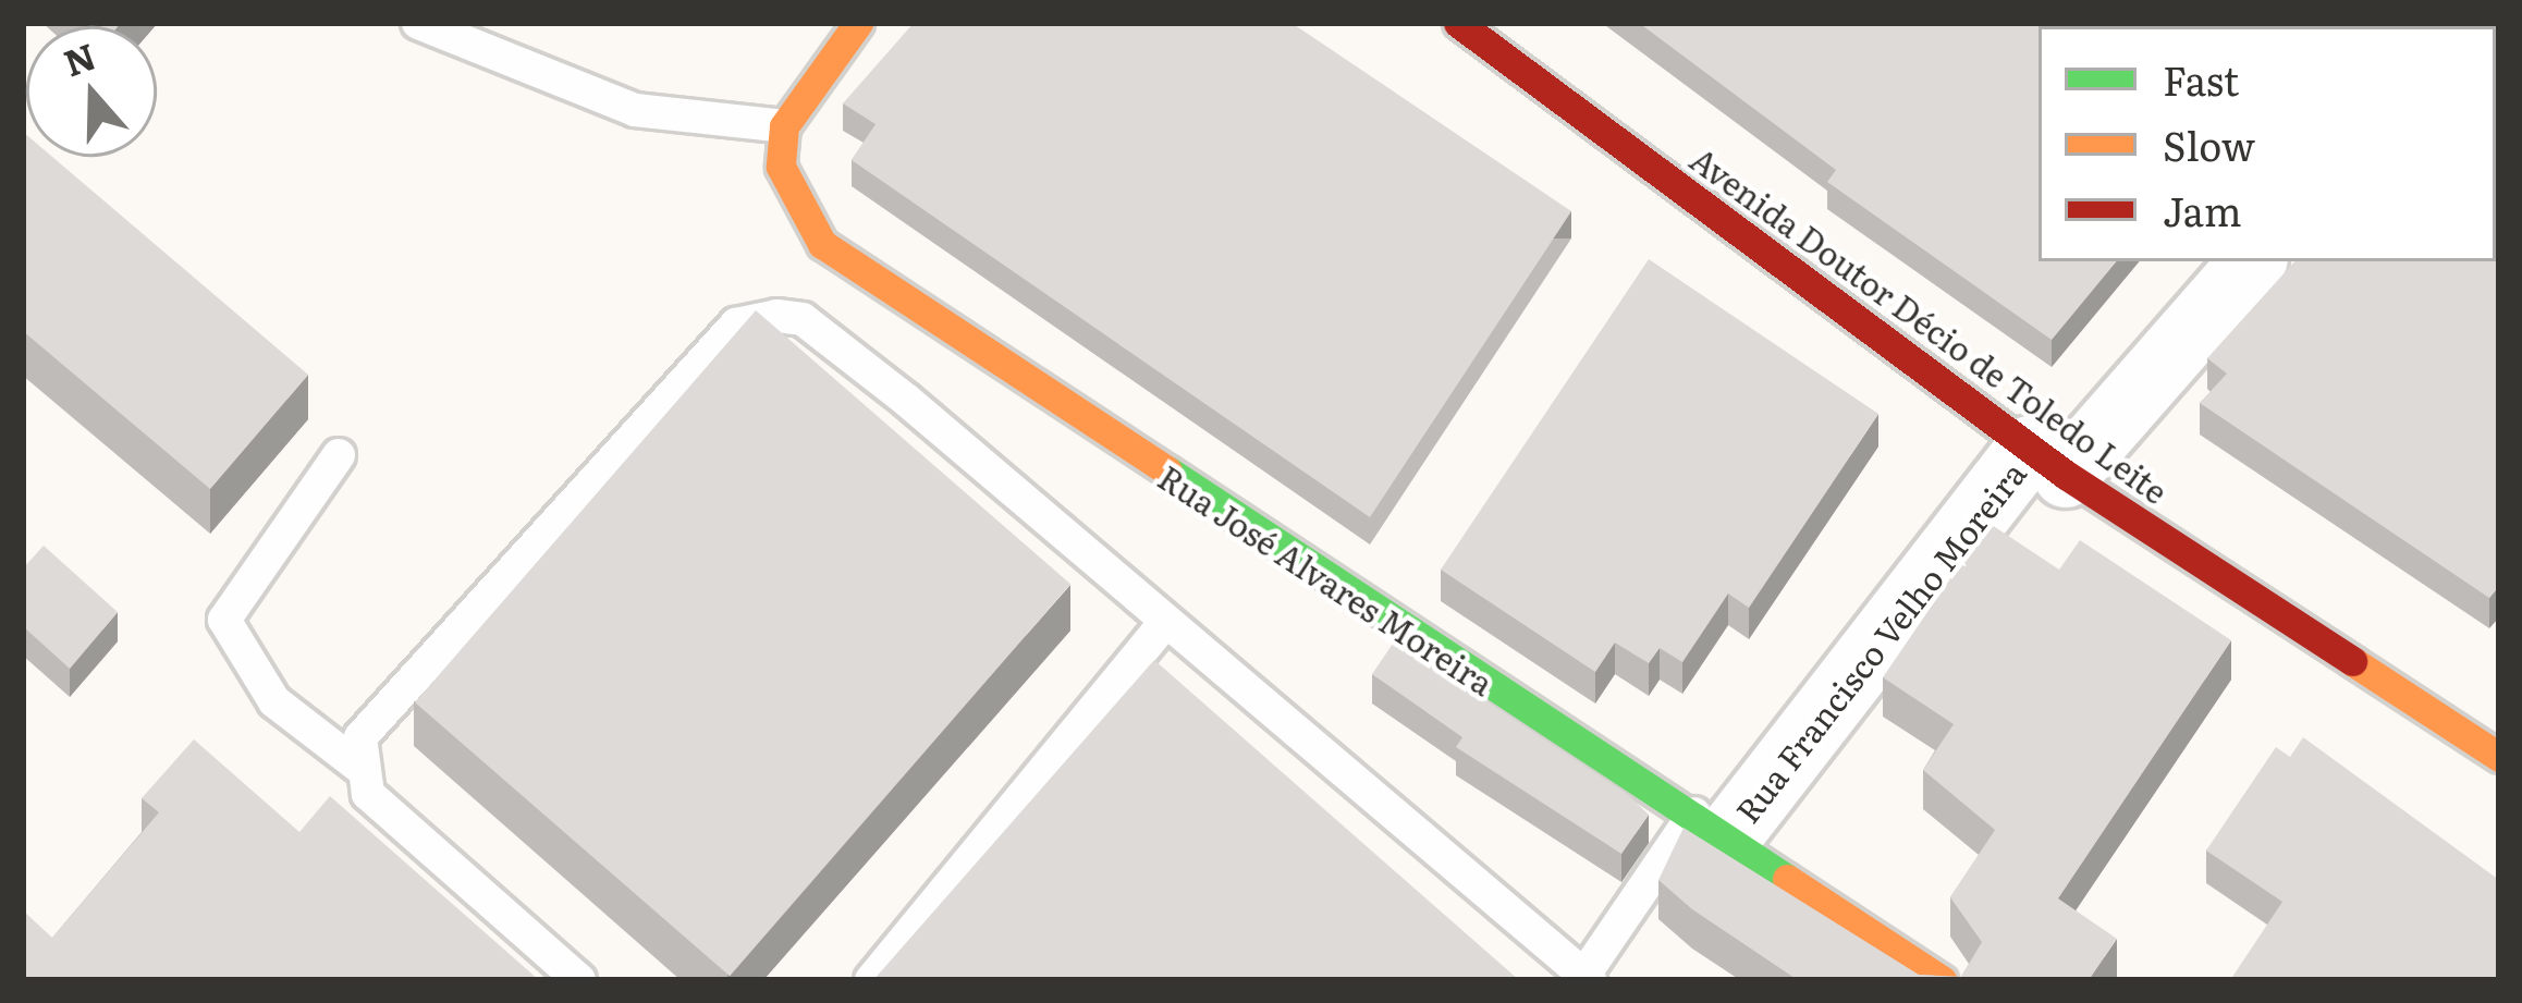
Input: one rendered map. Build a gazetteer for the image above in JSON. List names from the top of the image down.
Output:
{
  "streets": {
    "street": ["Avenida Doutor Décio de Toledo Leite", "Rua José Alvares Moreira", "Rua Francisco Velho Moreira"]
  },
  "crossings": [
    ["Avenida Doutor Décio de Toledo Leite", "Rua Francisco Velho Moreira"],
    ["Rua José Alvares Moreira", "Rua Francisco Velho Moreira"]
  ],
  "legend": ["Fast", "Slow", "Jam"],
  "north": "top"
}
